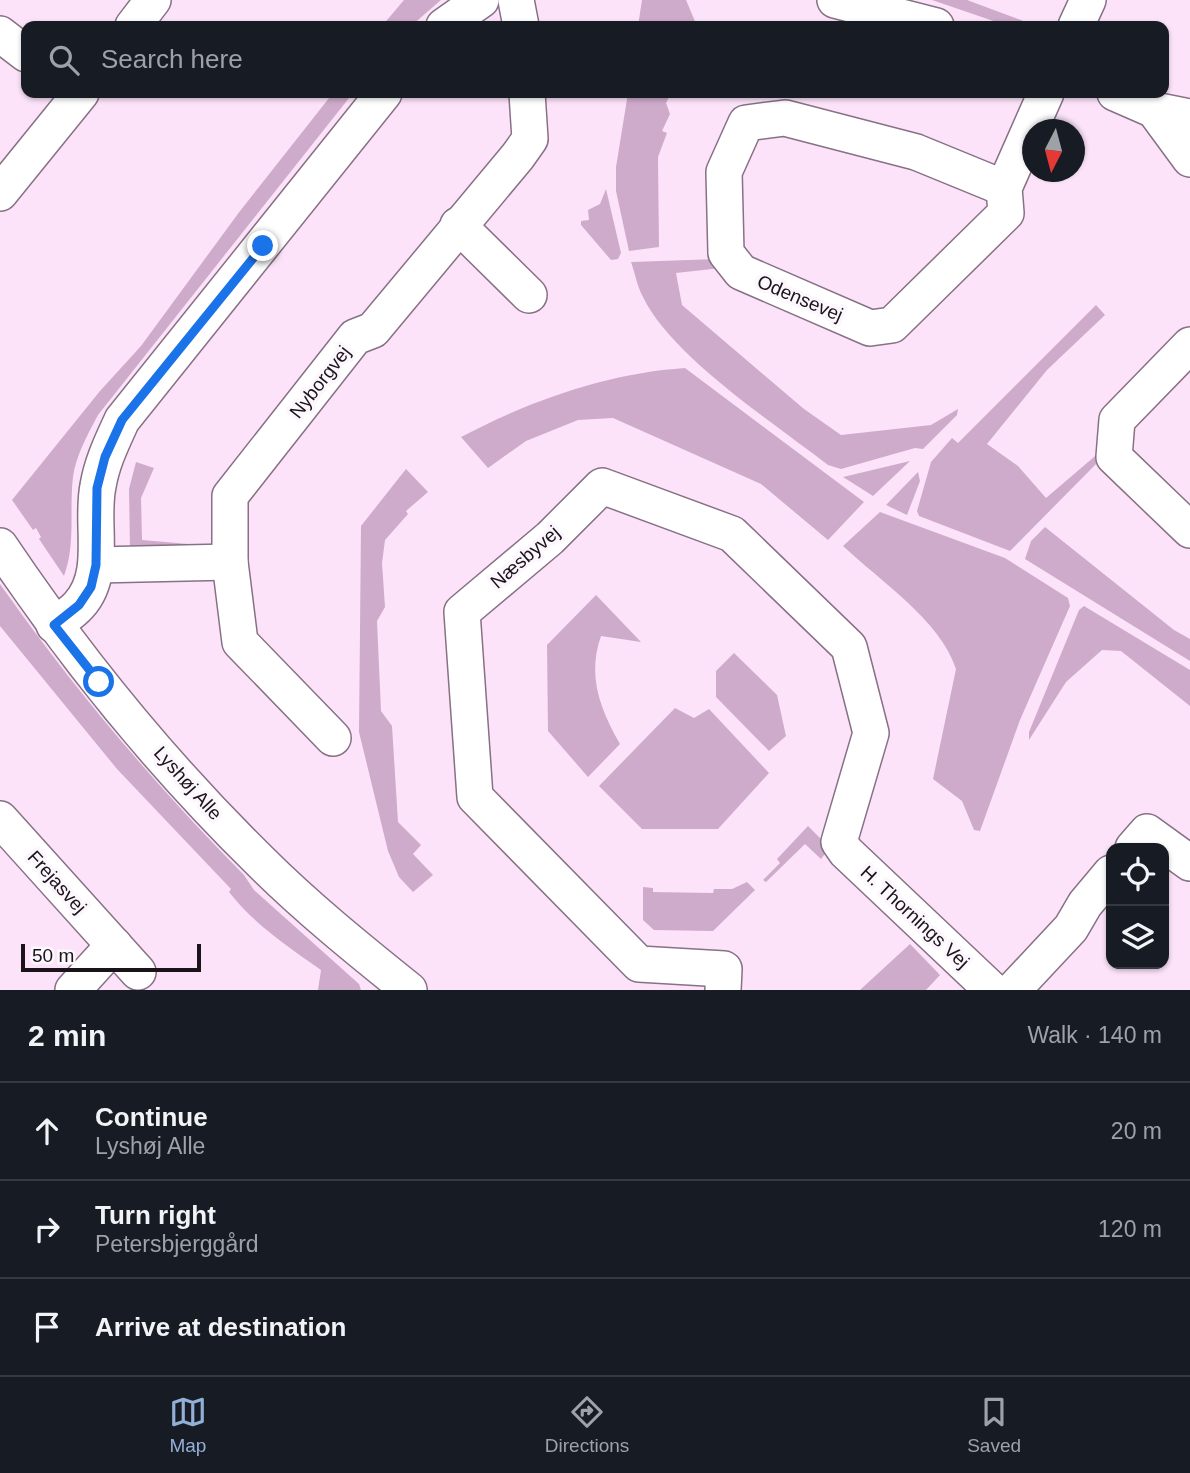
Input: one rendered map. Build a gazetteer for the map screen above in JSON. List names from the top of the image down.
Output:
{
  "streets": {
    "street": [
      "Odensevej",
      "Nyborgvej",
      "Næsbyvej",
      "Lyshøj Alle",
      "Frejasvej",
      "H. Thornings Vej"
    ]
  },
  "crossings": [
    ["Næsbyvej", "H. Thornings Vej"]
  ],
  "scale_bar": "50 m",
  "north": "bottom",
  "page": {
    "search": "Search here",
    "scale": "50 m",
    "heading": ["2 min", "Walk · 140 m"],
    "list": [
      ["Continue", "Lyshøj Alle", "20 m"],
      ["Turn right", "Petersbjerggård", "120 m"],
      "Arrive at destination"
    ],
    "nav": ["Map", "Directions", "Saved"]
  }
}
